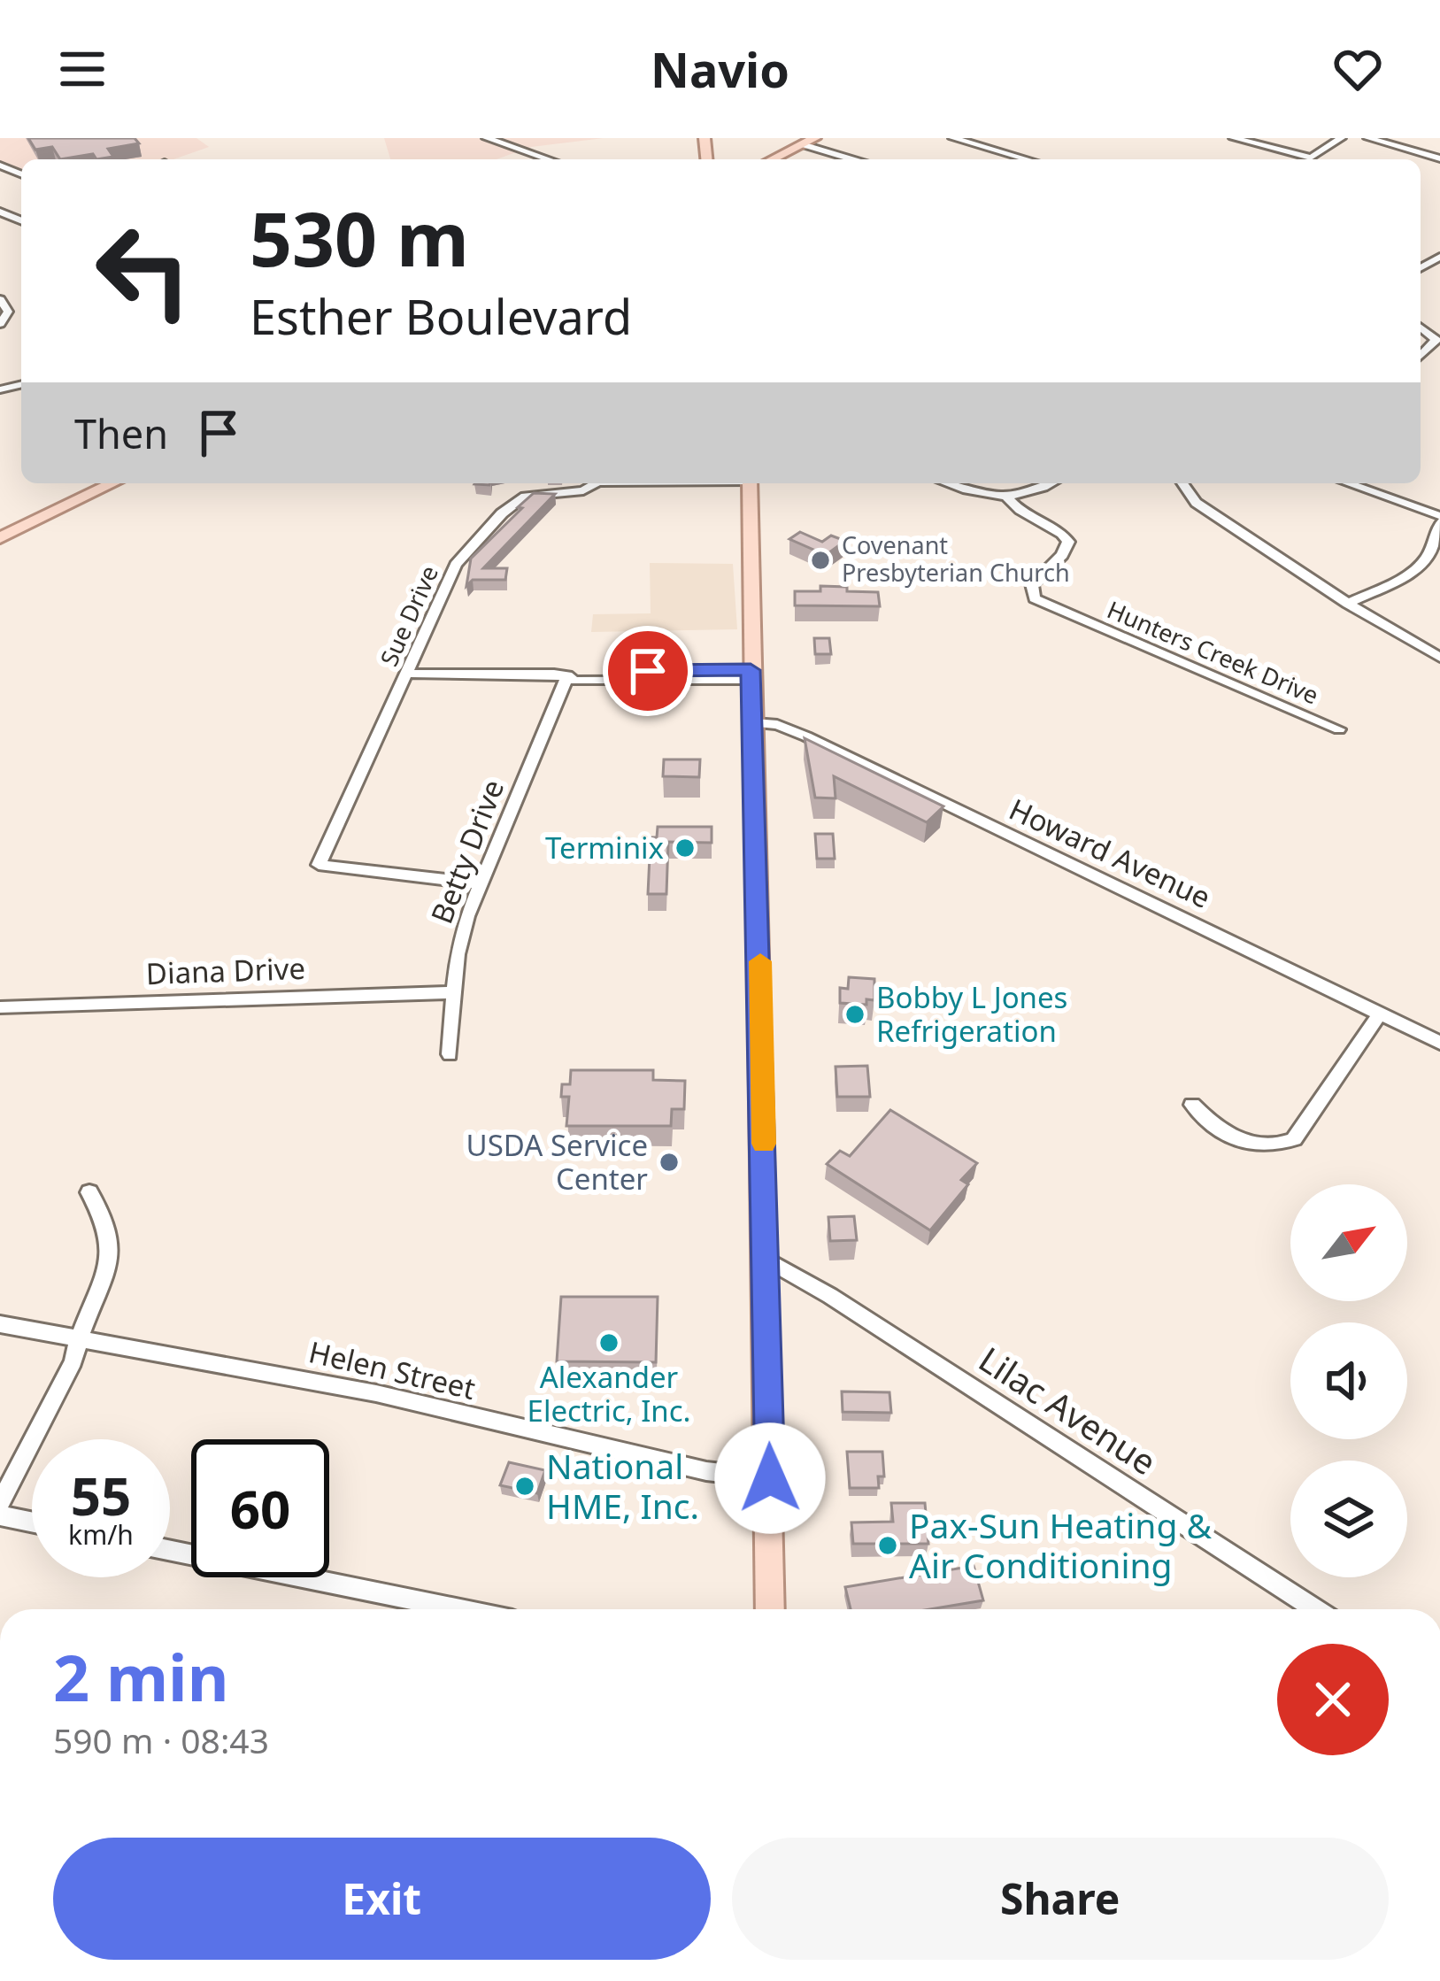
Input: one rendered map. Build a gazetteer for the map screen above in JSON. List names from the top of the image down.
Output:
{
  "streets": {
    "street": [
      "Sue Drive",
      "Hunters Creek Drive",
      "Betty Drive",
      "Howard Avenue",
      "Diana Drive",
      "Helen Street",
      "Lilac Avenue"
    ]
  },
  "crossings": [
    ["Sue Drive", "Betty Drive"],
    ["Betty Drive", "Diana Drive"]
  ],
  "places": [
    "Covenant Presbyterian Church",
    "Terminix",
    "Bobby L Jones Refrigeration",
    "USDA Service Center",
    "Alexander Electric, Inc.",
    "National HME, Inc.",
    "Pax-Sun Heating & Air Conditioning"
  ],
  "north": "top right",
  "page": {
    "header": "Navio",
    "turn": ["530 m", "Esther Boulevard"],
    "then": "Then",
    "speed": "55 km/h",
    "limit": "60",
    "heading": ["2 min", "590 m · 08:43"],
    "buttons": ["Exit", "Share"]
  }
}
